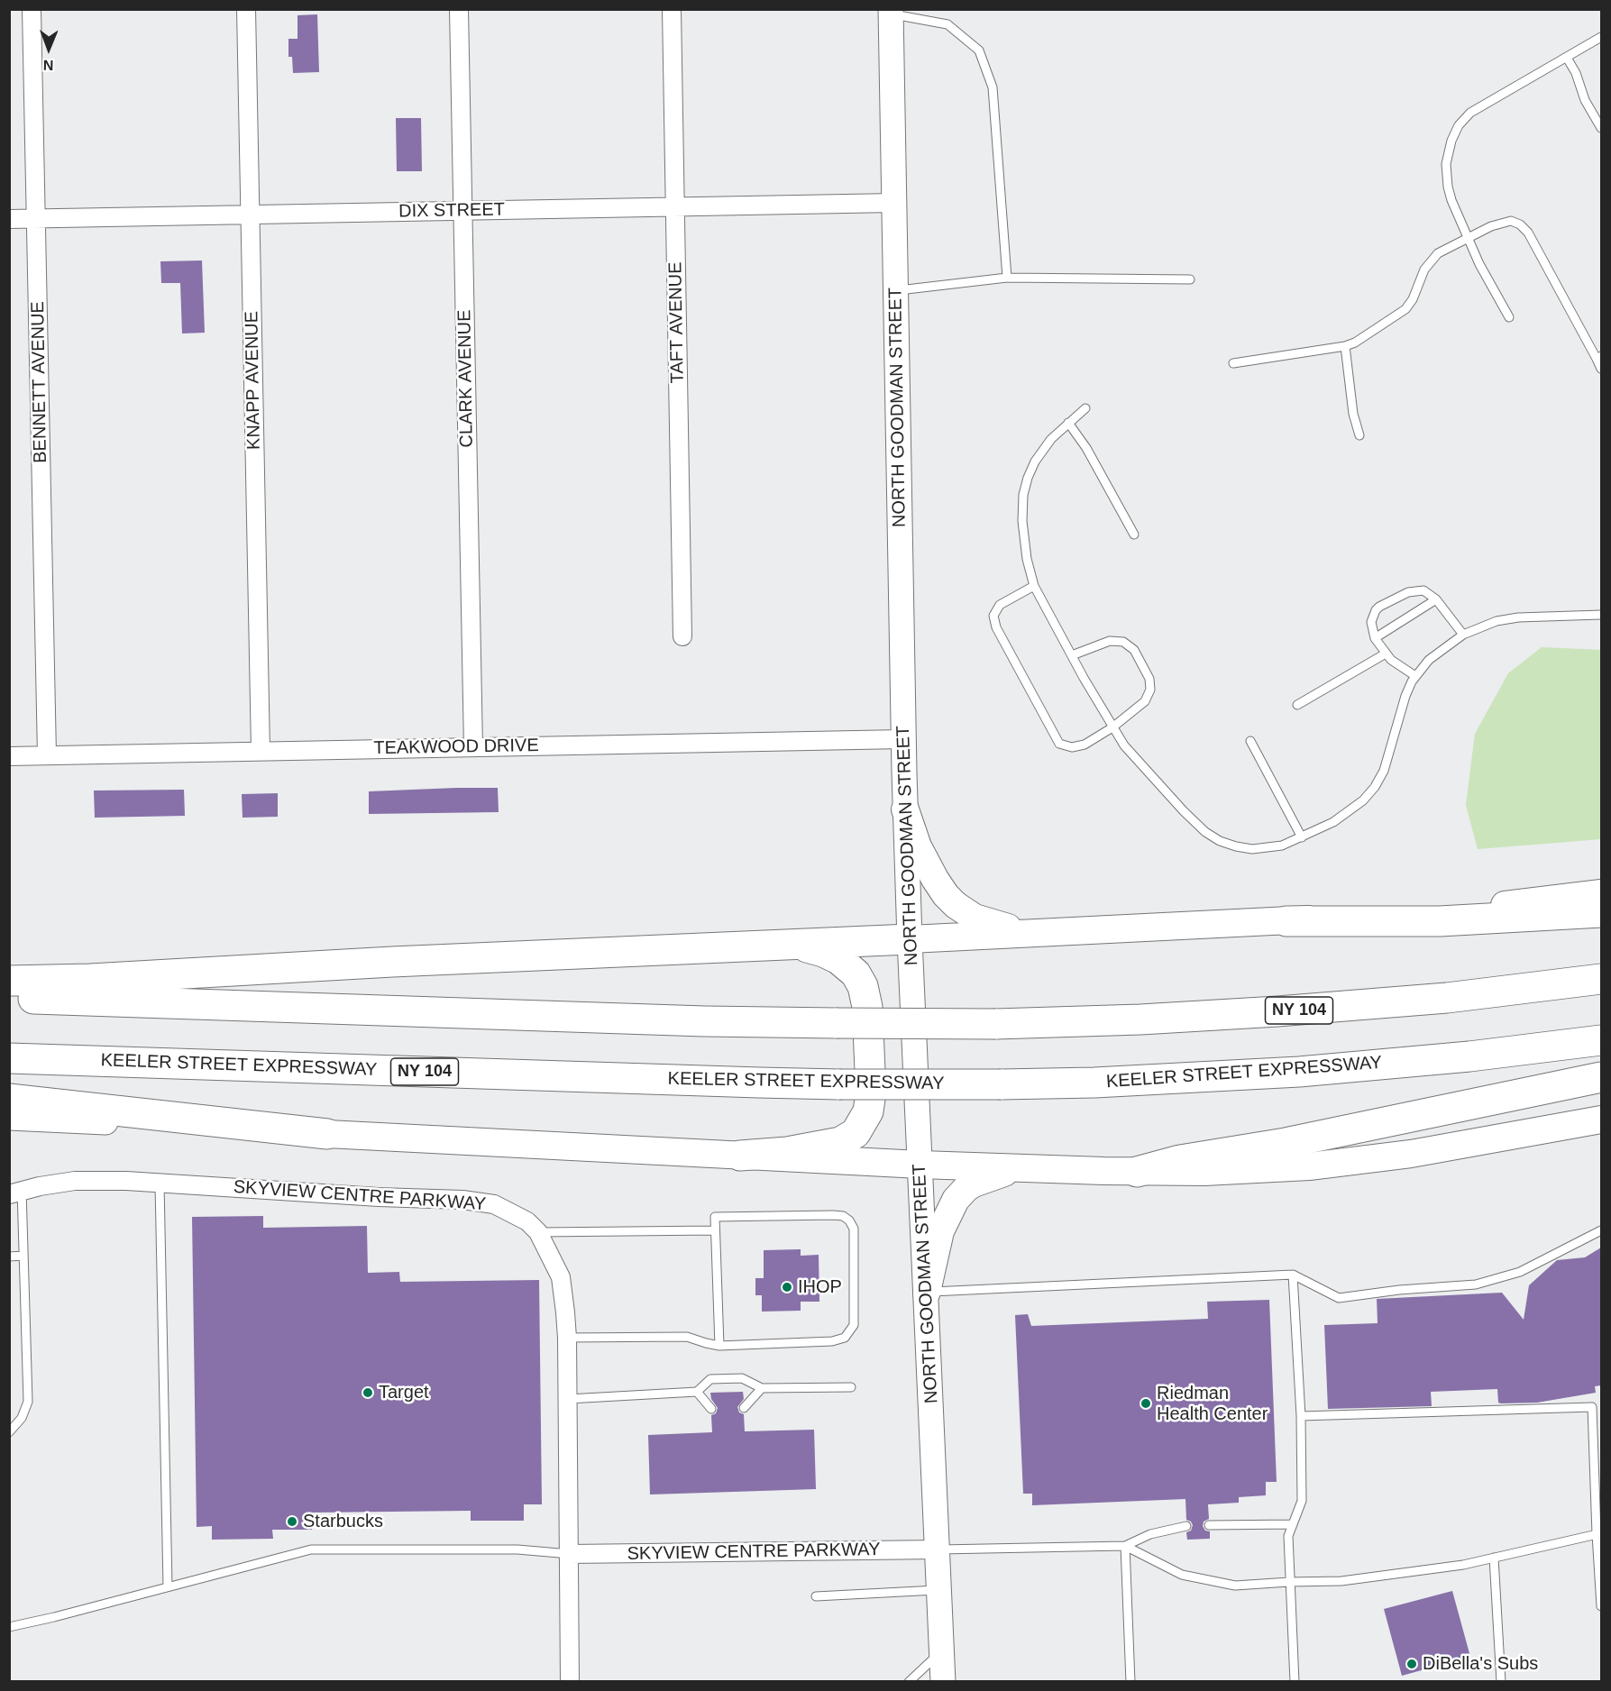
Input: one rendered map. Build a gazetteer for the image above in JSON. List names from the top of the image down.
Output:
{
  "streets": {
    "highway": ["NY 104", "KEELER STREET EXPRESSWAY"],
    "main road": ["NORTH GOODMAN STREET"],
    "street": [
      "DIX STREET",
      "TAFT AVENUE",
      "CLARK AVENUE",
      "KNAPP AVENUE",
      "BENNETT AVENUE",
      "TEAKWOOD DRIVE",
      "SKYVIEW CENTRE PARKWAY"
    ]
  },
  "crossings": [
    ["DIX STREET", "TAFT AVENUE"],
    ["DIX STREET", "CLARK AVENUE"],
    ["DIX STREET", "KNAPP AVENUE"],
    ["DIX STREET", "BENNETT AVENUE"],
    ["DIX STREET", "NORTH GOODMAN STREET"],
    ["CLARK AVENUE", "TEAKWOOD DRIVE"],
    ["KNAPP AVENUE", "TEAKWOOD DRIVE"],
    ["BENNETT AVENUE", "TEAKWOOD DRIVE"],
    ["NORTH GOODMAN STREET", "TEAKWOOD DRIVE"],
    ["NORTH GOODMAN STREET", "SKYVIEW CENTRE PARKWAY"]
  ],
  "places": [
    "IHOP",
    "Target",
    "Riedman Health Center",
    "Starbucks",
    "DiBella's Subs"
  ],
  "north": "bottom"
}
